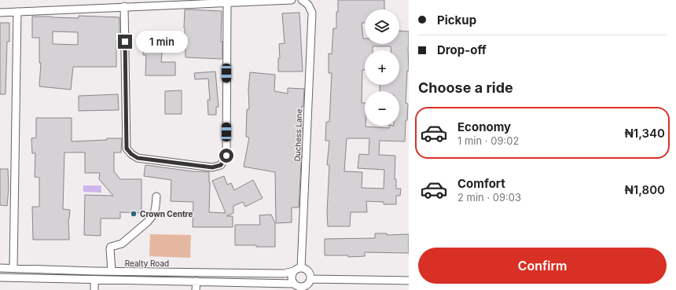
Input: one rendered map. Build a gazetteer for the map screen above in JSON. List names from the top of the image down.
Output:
{
  "streets": {
    "street": ["Duchess Lane", "Realty Road"]
  },
  "crossings": [
    ["Duchess Lane", "Realty Road"]
  ],
  "places": ["Crown Centre"],
  "page": {
    "banner": ["Pickup", "Drop-off"],
    "map_buttons": ["+", "−"],
    "bubble": "1 min",
    "heading": "Choose a ride",
    "list": [
      {
        "name": "Economy",
        "note": "1 min · 09:02",
        "value": "₦1,340"
      },
      {
        "name": "Comfort",
        "note": "2 min · 09:03",
        "value": "₦1,800"
      }
    ],
    "buttons": "Confirm"
  }
}
